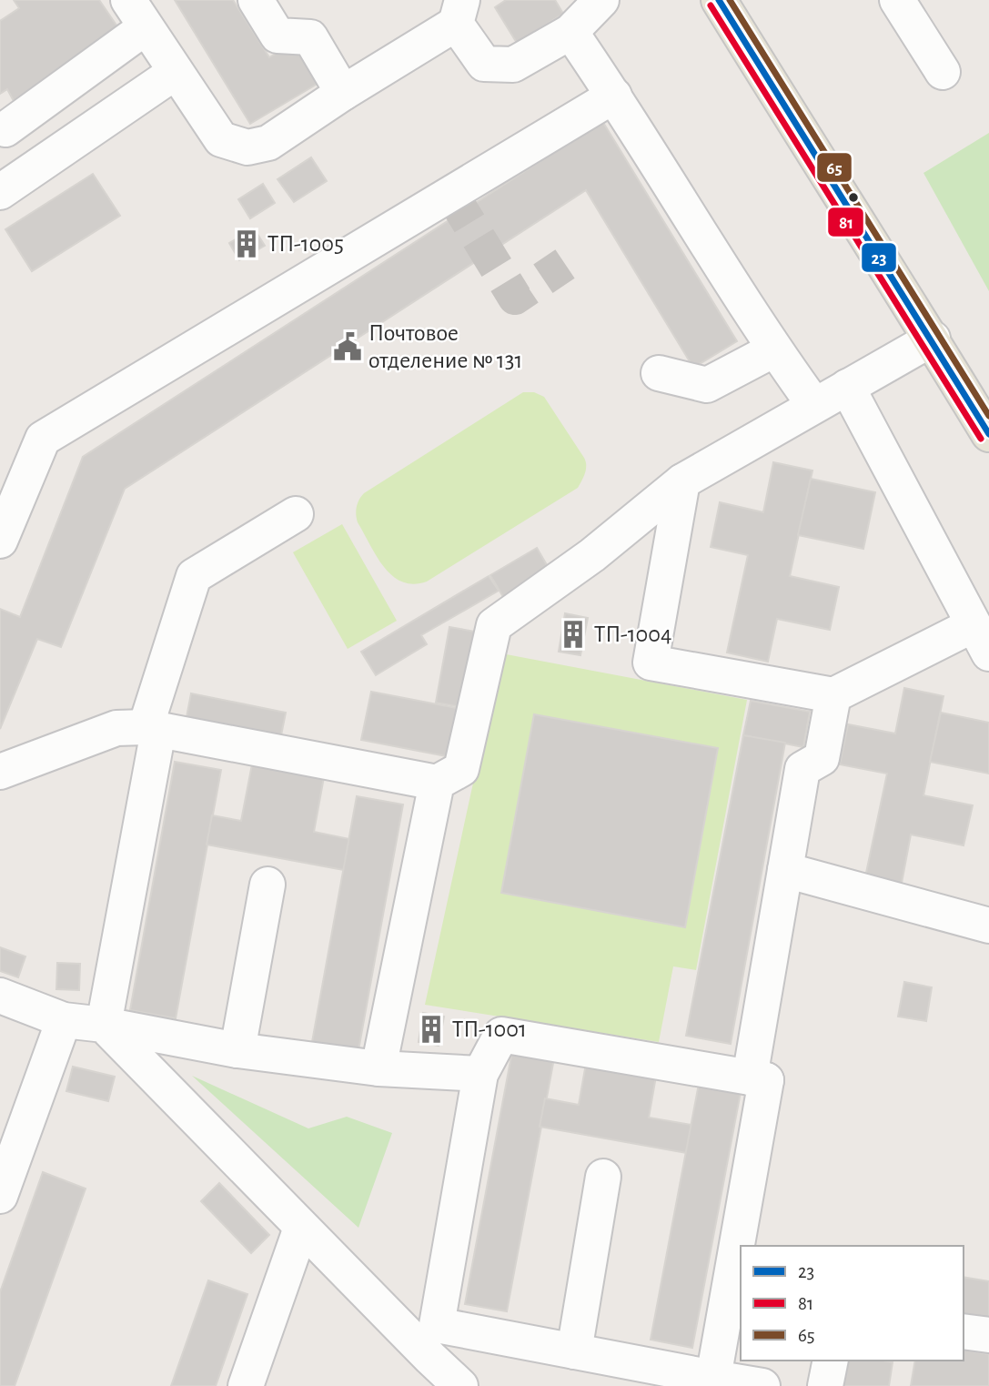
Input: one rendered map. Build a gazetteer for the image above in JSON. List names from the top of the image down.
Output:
{
  "places": {
    "building": ["ТП-1005", "ТП-1004", "ТП-1001"],
    "public building": ["Почтовое отделение № 131"]
  },
  "lines": ["transit line 23", "transit line 65", "transit line 81"],
  "legend": ["23", "81", "65"]
}
